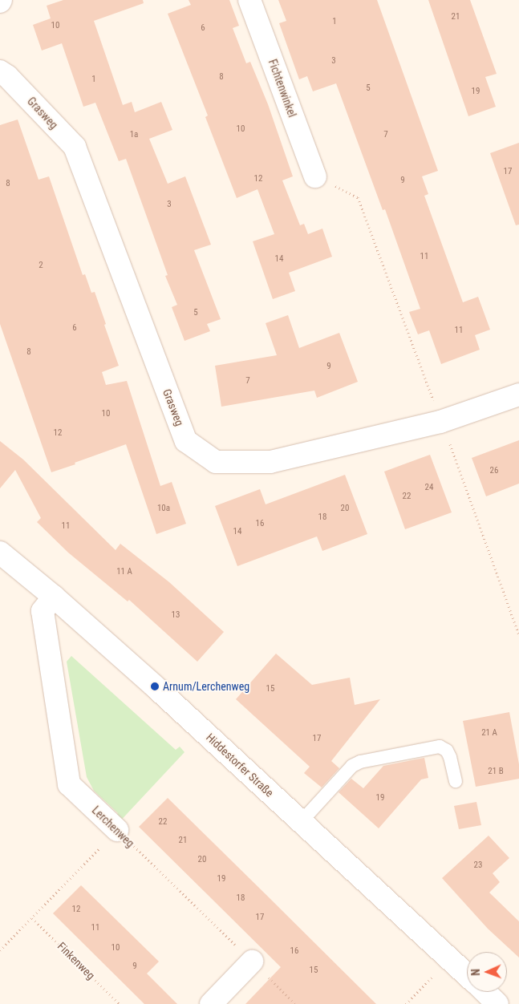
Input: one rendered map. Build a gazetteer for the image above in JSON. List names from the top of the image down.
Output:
{
  "streets": {
    "street": [
      "Fichtenwinkel",
      "Grasweg",
      "Hiddestorfer Straße",
      "Lerchenweg"
    ],
    "path": ["Finkenweg"]
  },
  "crossings": [
    ["Hiddestorfer Straße", "Lerchenweg"]
  ],
  "places": ["Arnum/Lerchenweg"],
  "house_numbers": [
    "21",
    "1",
    "10",
    "6",
    "3",
    "8",
    "1",
    "5",
    "19",
    "10",
    "1a",
    "7",
    "17",
    "12",
    "9",
    "8",
    "3",
    "11",
    "14",
    "2",
    "5",
    "6",
    "11",
    "8",
    "9",
    "7",
    "10",
    "12",
    "26",
    "24",
    "22",
    "10a",
    "20",
    "18",
    "16",
    "11",
    "14",
    "11 A",
    "13",
    "15",
    "21 A",
    "17",
    "21 B",
    "19",
    "22",
    "21",
    "20",
    "23",
    "19",
    "18",
    "12",
    "17",
    "11",
    "10",
    "16",
    "9",
    "15"
  ],
  "north": "left"
}
